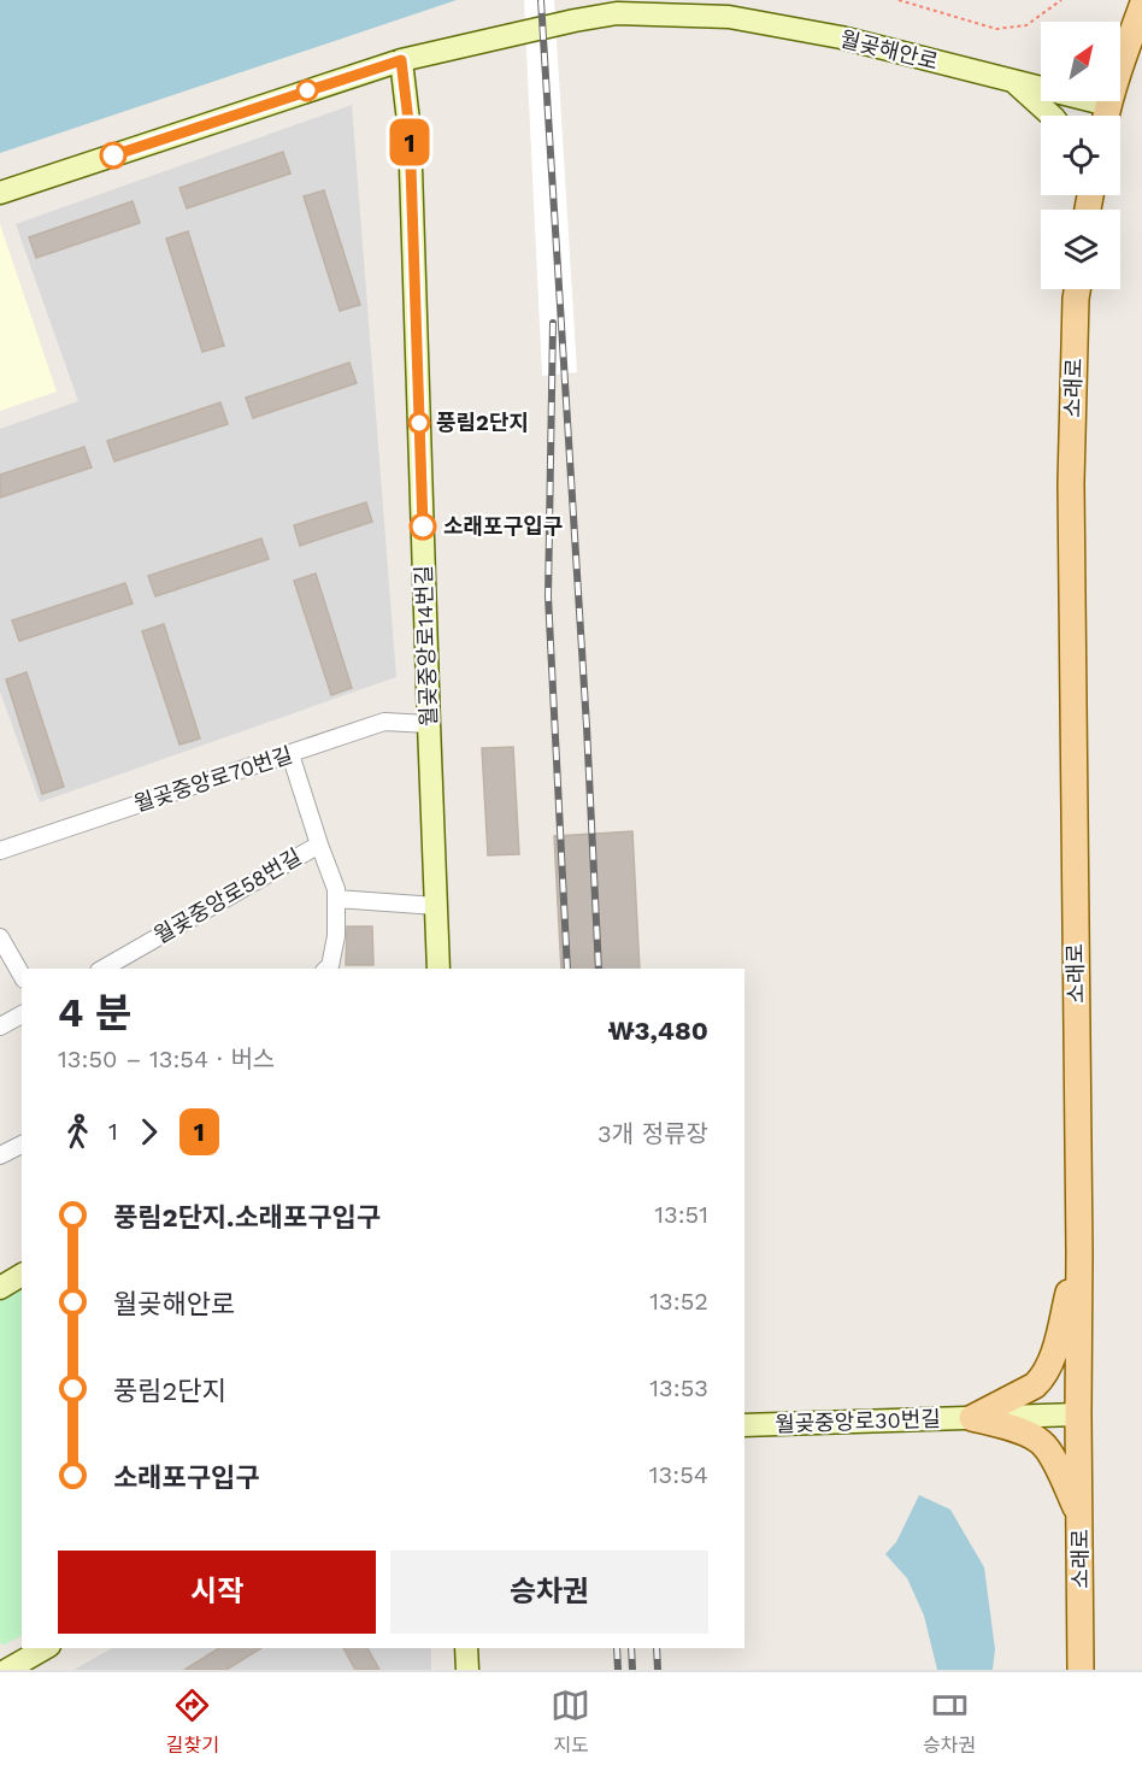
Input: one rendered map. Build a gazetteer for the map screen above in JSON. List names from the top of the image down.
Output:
{
  "streets": {
    "main road": ["소래로"],
    "street": [
      "월곶해안로",
      "월곶중앙로14번길",
      "월곶중앙로70번길",
      "월곶중앙로58번길",
      "월곶중앙로30번길"
    ]
  },
  "crossings": [
    ["월곶해안로", "월곶중앙로14번길"],
    ["소래로", "월곶중앙로30번길"],
    ["월곶중앙로14번길", "월곶중앙로70번길"]
  ],
  "places": ["풍림2단지", "소래포구입구"],
  "lines": ["bus line 1"],
  "north": "top right",
  "page": {
    "on_map": "1",
    "heading": ["4 분", "13:50 – 13:54 · 버스", "₩3,480"],
    "legs": ["1", "1", "3개 정류장"],
    "list": [
      {
        "name": "풍림2단지.소래포구입구",
        "value": "13:51"
      },
      {
        "name": "월곶해안로",
        "value": "13:52"
      },
      {
        "name": "풍림2단지",
        "value": "13:53"
      },
      {
        "name": "소래포구입구",
        "value": "13:54"
      }
    ],
    "buttons": ["시작", "승차권"],
    "tabs": ["길찾기", "지도", "승차권"]
  }
}
